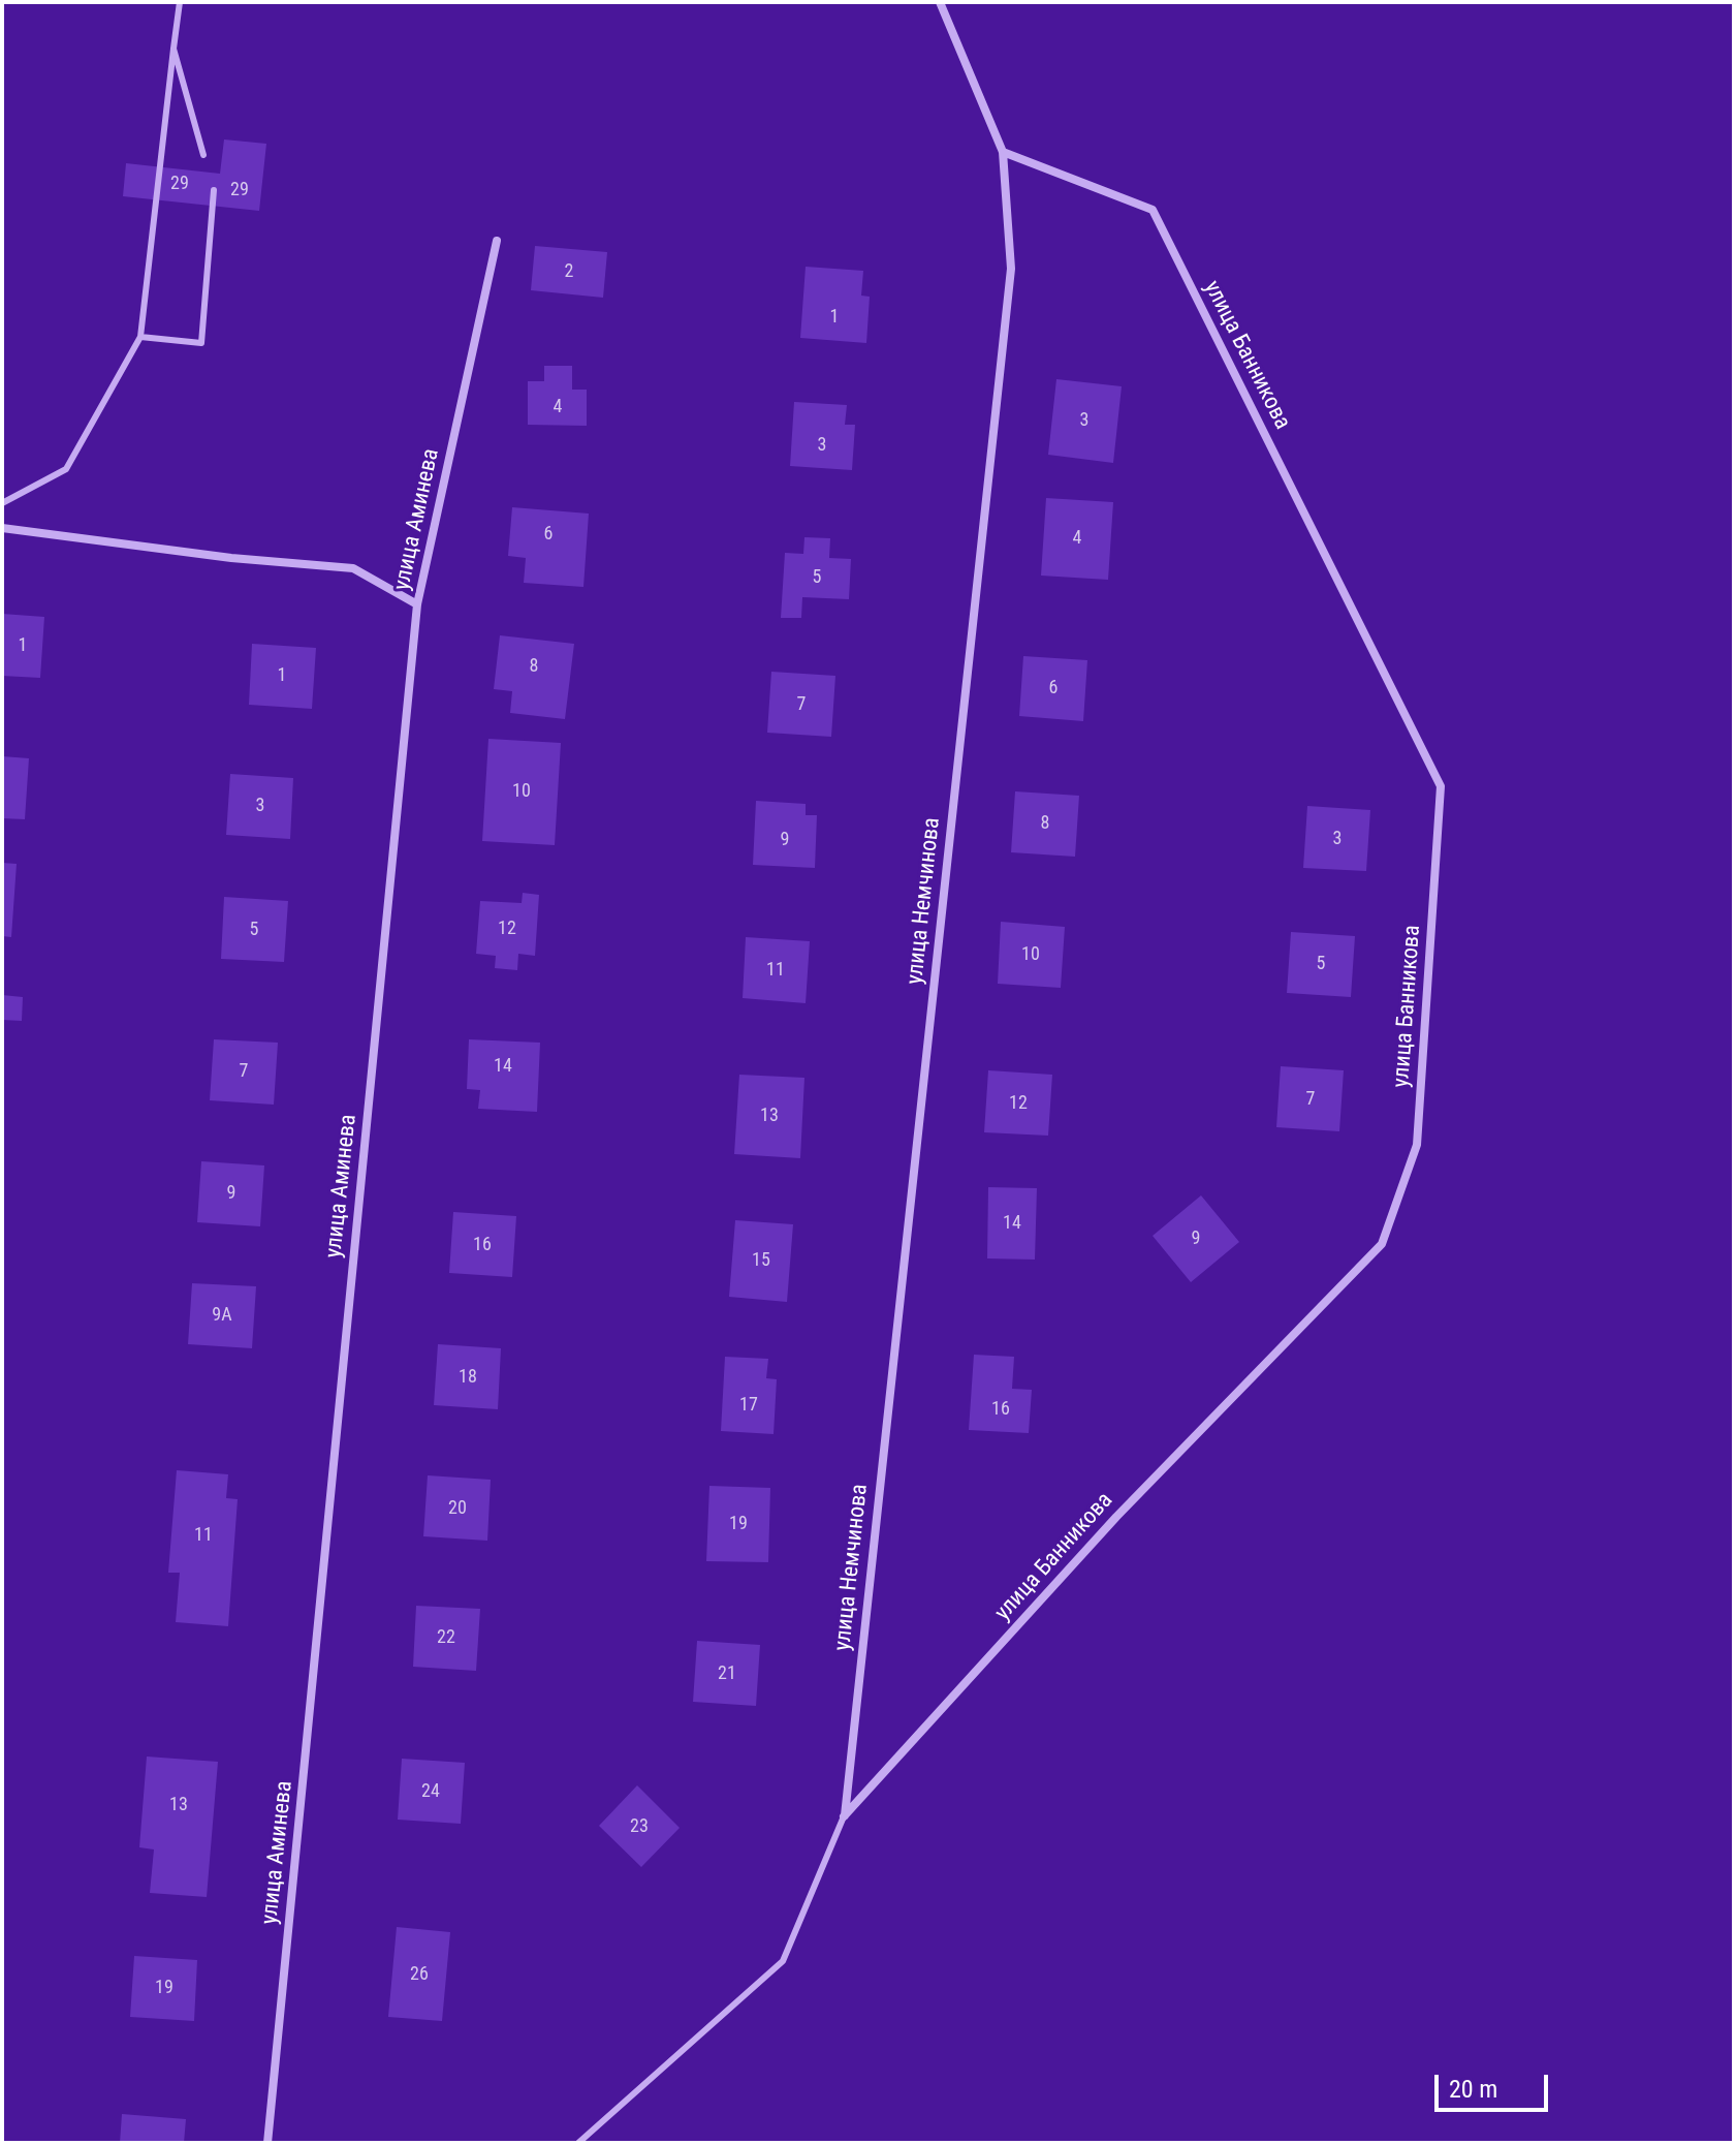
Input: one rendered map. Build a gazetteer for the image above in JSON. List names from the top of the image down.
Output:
{
  "streets": {
    "street": ["улица Банникова", "улица Аминева", "улица Немчинова"]
  },
  "crossings": [
    ["улица Банникова", "улица Немчинова"]
  ],
  "house_numbers": [
    "29",
    "29",
    "2",
    "1",
    "4",
    "3",
    "3",
    "6",
    "4",
    "5",
    "1",
    "8",
    "1",
    "6",
    "7",
    "10",
    "3",
    "8",
    "3",
    "9",
    "12",
    "5",
    "10",
    "5",
    "11",
    "14",
    "7",
    "7",
    "12",
    "13",
    "9",
    "14",
    "9",
    "16",
    "15",
    "9А",
    "18",
    "17",
    "16",
    "20",
    "19",
    "11",
    "22",
    "21",
    "24",
    "13",
    "23",
    "26",
    "19"
  ],
  "scale_bar": "20 m"
}
